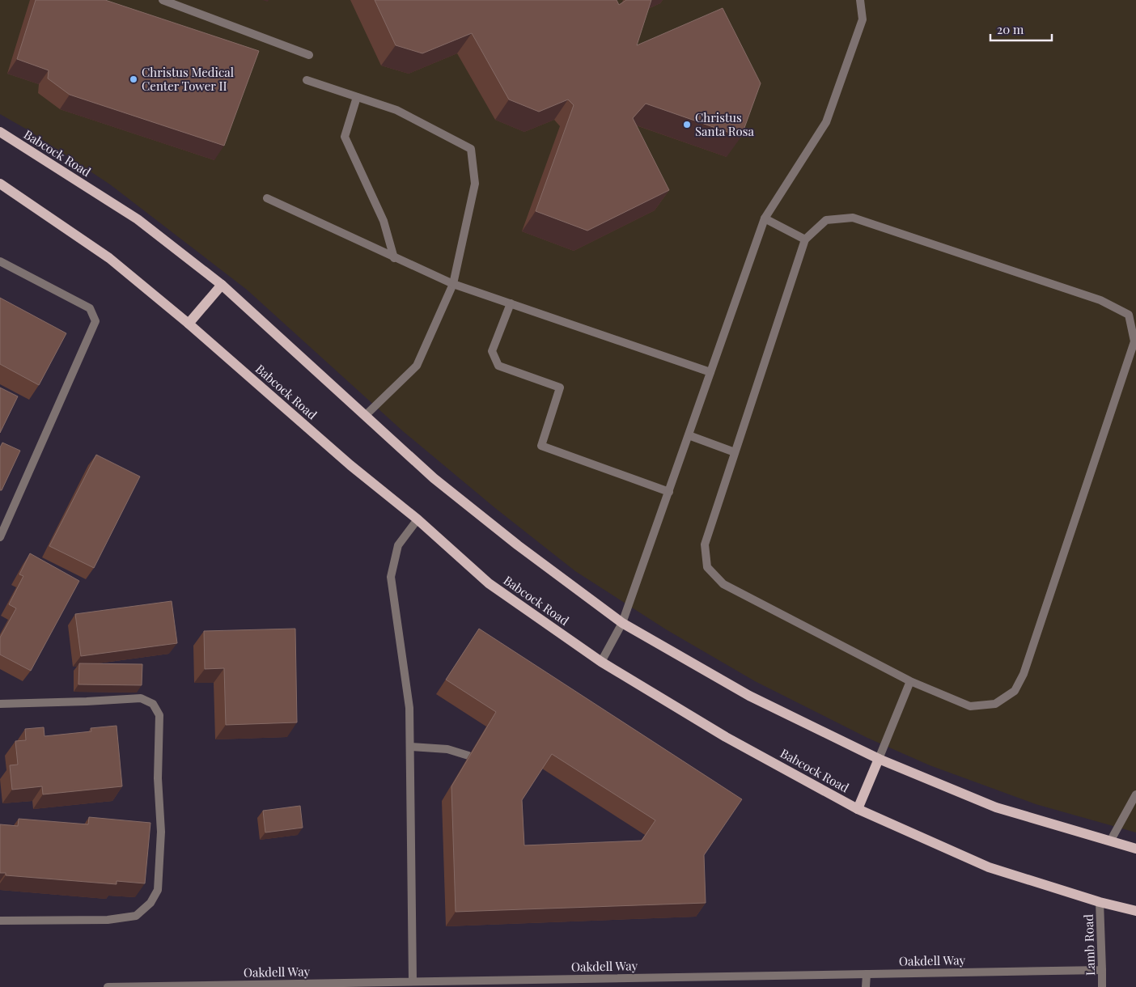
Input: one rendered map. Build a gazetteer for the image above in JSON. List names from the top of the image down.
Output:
{
  "streets": {
    "main road": ["Babcock Road"],
    "street": ["Lamb Road", "Oakdell Way"]
  },
  "crossings": [
    ["Babcock Road", "Lamb Road"],
    ["Lamb Road", "Oakdell Way"]
  ],
  "places": ["Christus Medical Center Tower II", "Christus Santa Rosa"],
  "scale_bar": "20 m"
}
